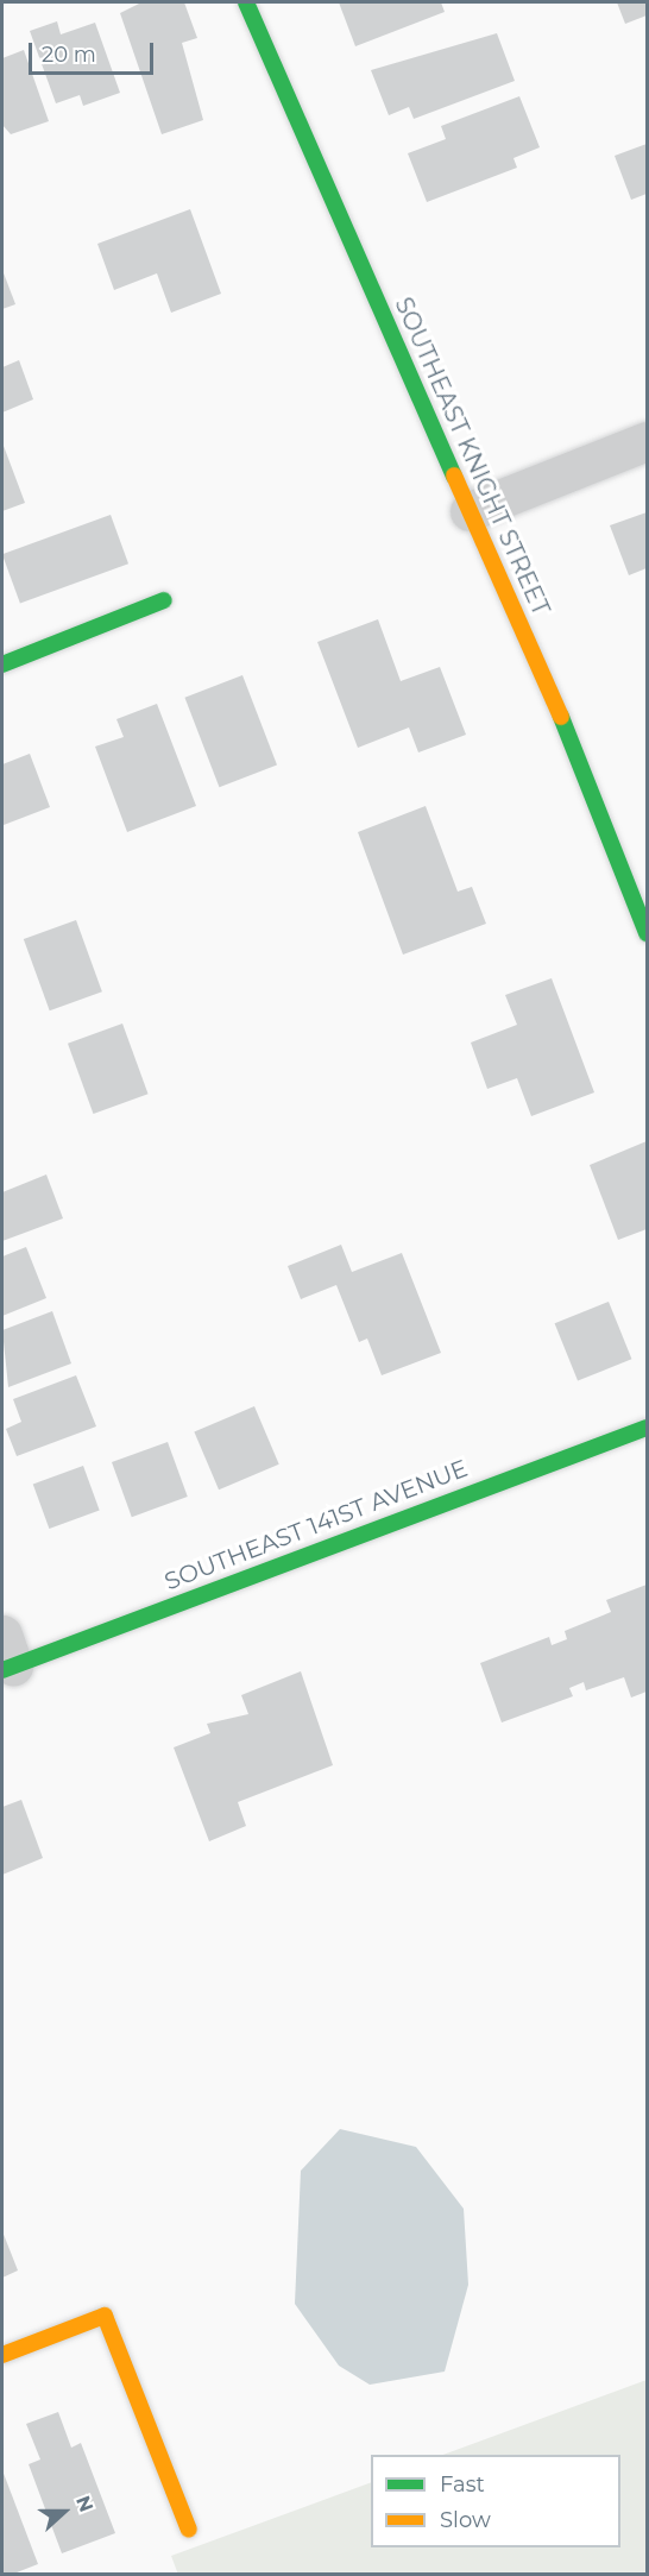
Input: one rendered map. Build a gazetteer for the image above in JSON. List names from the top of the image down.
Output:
{
  "streets": {
    "street": ["SOUTHEAST KNIGHT STREET", "SOUTHEAST 141ST AVENUE"]
  },
  "legend": ["Fast", "Slow"],
  "scale_bar": "20 m",
  "north": "right"
}
